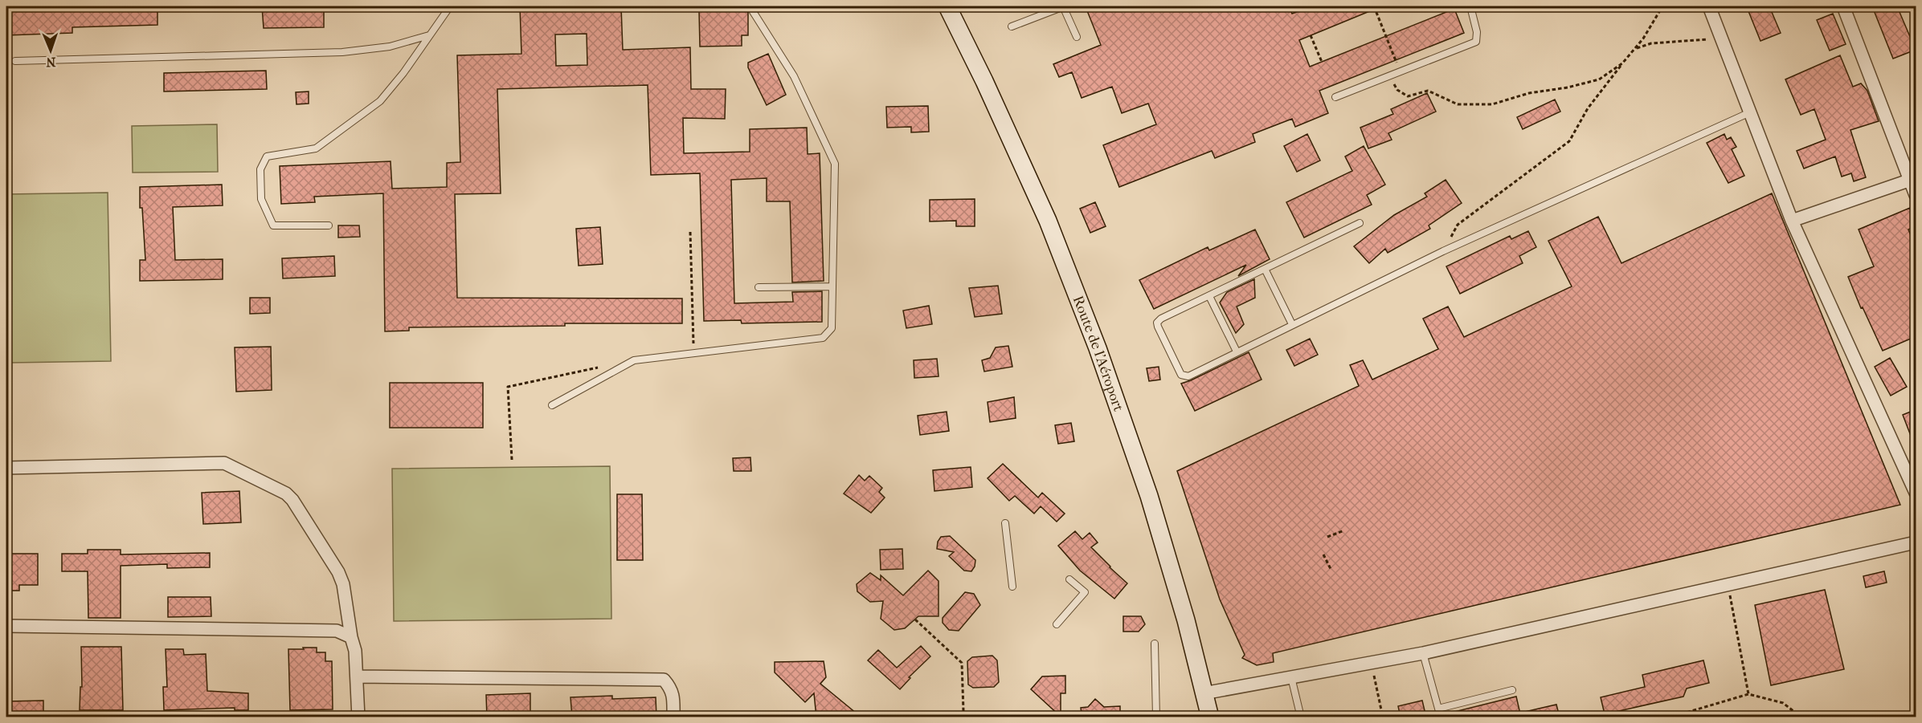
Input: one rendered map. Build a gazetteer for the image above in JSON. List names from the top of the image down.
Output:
{
  "streets": {
    "main road": ["Route de l'Aéroport"]
  },
  "north": "bottom"
}
